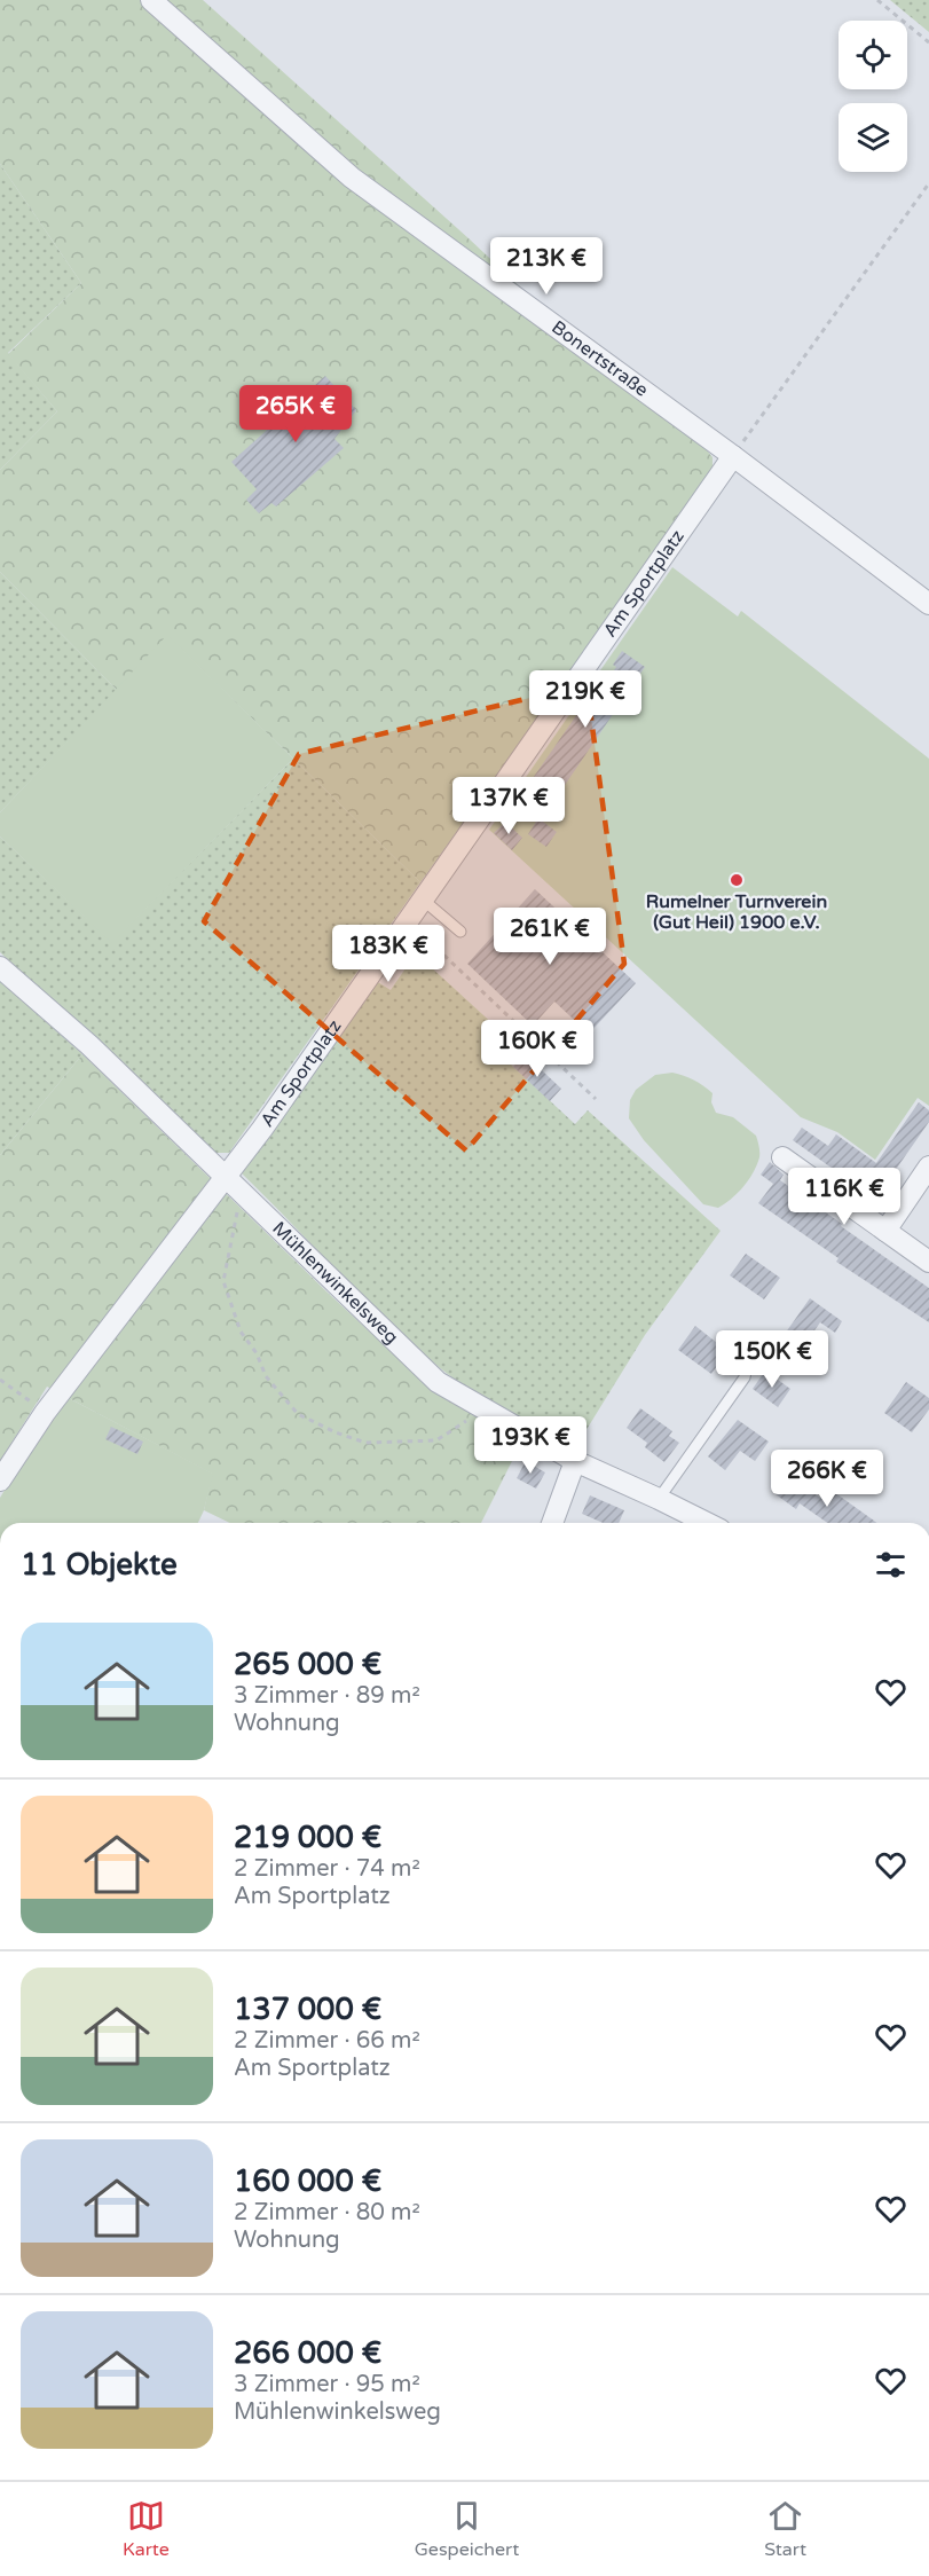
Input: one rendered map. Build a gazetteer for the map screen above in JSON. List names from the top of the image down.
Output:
{
  "streets": {
    "street": ["Bonertstraße", "Am Sportplatz", "Mühlenwinkelsweg"]
  },
  "crossings": [
    ["Bonertstraße", "Am Sportplatz"],
    ["Am Sportplatz", "Mühlenwinkelsweg"]
  ],
  "places": ["Rumelner Turnverein (Gut Heil) 1900 e.V."],
  "page": {
    "price": [
      "213K €",
      "265K €",
      "219K €",
      "137K €",
      "261K €",
      "183K €",
      "160K €",
      "116K €",
      "150K €",
      "193K €",
      "266K €"
    ],
    "heading": "11 Objekte",
    "list": [
      {
        "name": "265 000 €",
        "note": "3 Zimmer · 89 m² · Wohnung"
      },
      {
        "name": "219 000 €",
        "note": "2 Zimmer · 74 m² · Am Sportplatz"
      },
      {
        "name": "137 000 €",
        "note": "2 Zimmer · 66 m² · Am Sportplatz"
      },
      {
        "name": "160 000 €",
        "note": "2 Zimmer · 80 m² · Wohnung"
      },
      {
        "name": "266 000 €",
        "note": "3 Zimmer · 95 m² · Mühlenwinkelsweg"
      }
    ],
    "tabs": ["Karte", "Gespeichert", "Start"]
  }
}
